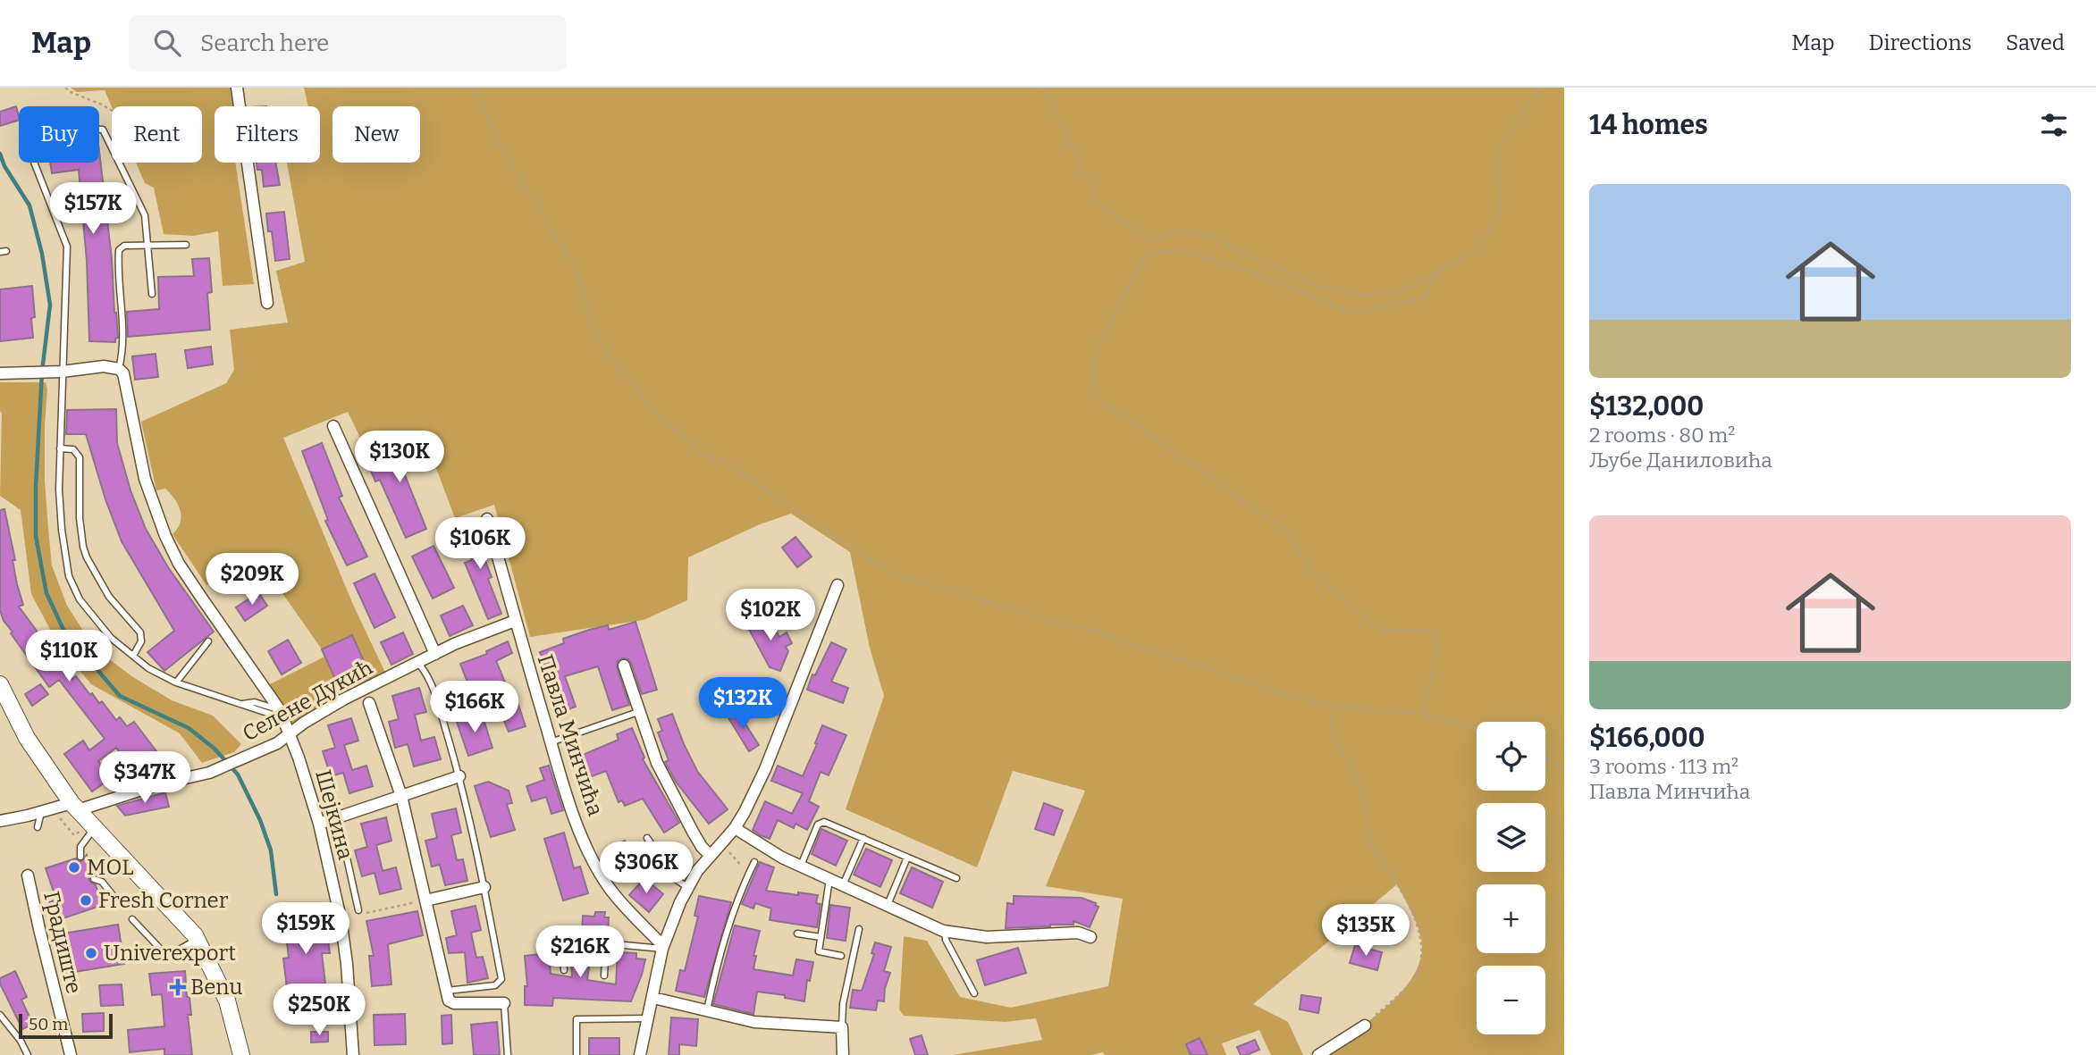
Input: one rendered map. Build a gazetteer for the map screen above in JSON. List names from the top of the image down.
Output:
{
  "streets": {
    "street": [
      "Селене Дукић",
      "Павла Минчића",
      "Шејкина",
      "Градиште"
    ]
  },
  "crossings": [
    ["Селене Дукић", "Павла Минчића"],
    ["Селене Дукић", "Шејкина"]
  ],
  "places": {
    "other": ["MOL", "Fresh Corner", "Univerexport"],
    "health": ["Benu"]
  },
  "scale_bar": "50 m",
  "page": {
    "header": "Map",
    "search": "Search here",
    "nav": ["Map", "Directions", "Saved"],
    "heading": "14 homes",
    "chip": [
      "Buy",
      "Rent",
      "Filters",
      "New"
    ],
    "list": [
      {
        "name": "$132,000",
        "note": "2 rooms · 80 m² · Љубе Даниловића"
      },
      {
        "name": "$166,000",
        "note": "3 rooms · 113 m² · Павла Минчића"
      }
    ],
    "price": [
      "$157K",
      "$130K",
      "$106K",
      "$209K",
      "$102K",
      "$110K",
      "$132K",
      "$166K",
      "$347K",
      "$306K",
      "$159K",
      "$135K",
      "$216K",
      "$250K"
    ],
    "map_buttons": ["+", "−"],
    "scale": "50 m"
  }
}
